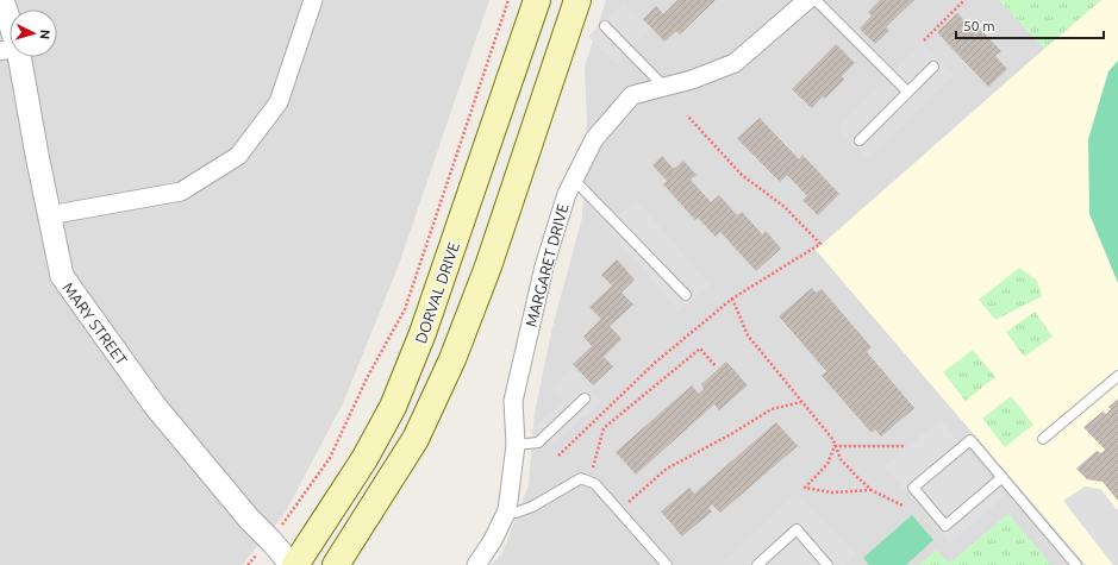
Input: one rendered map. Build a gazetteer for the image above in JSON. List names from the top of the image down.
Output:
{
  "streets": {
    "main road": ["DORVAL DRIVE"],
    "street": ["MARGARET DRIVE", "MARY STREET"]
  },
  "crossings": [
    ["DORVAL DRIVE", "MARY STREET"]
  ],
  "scale_bar": "50 m",
  "north": "right"
}
